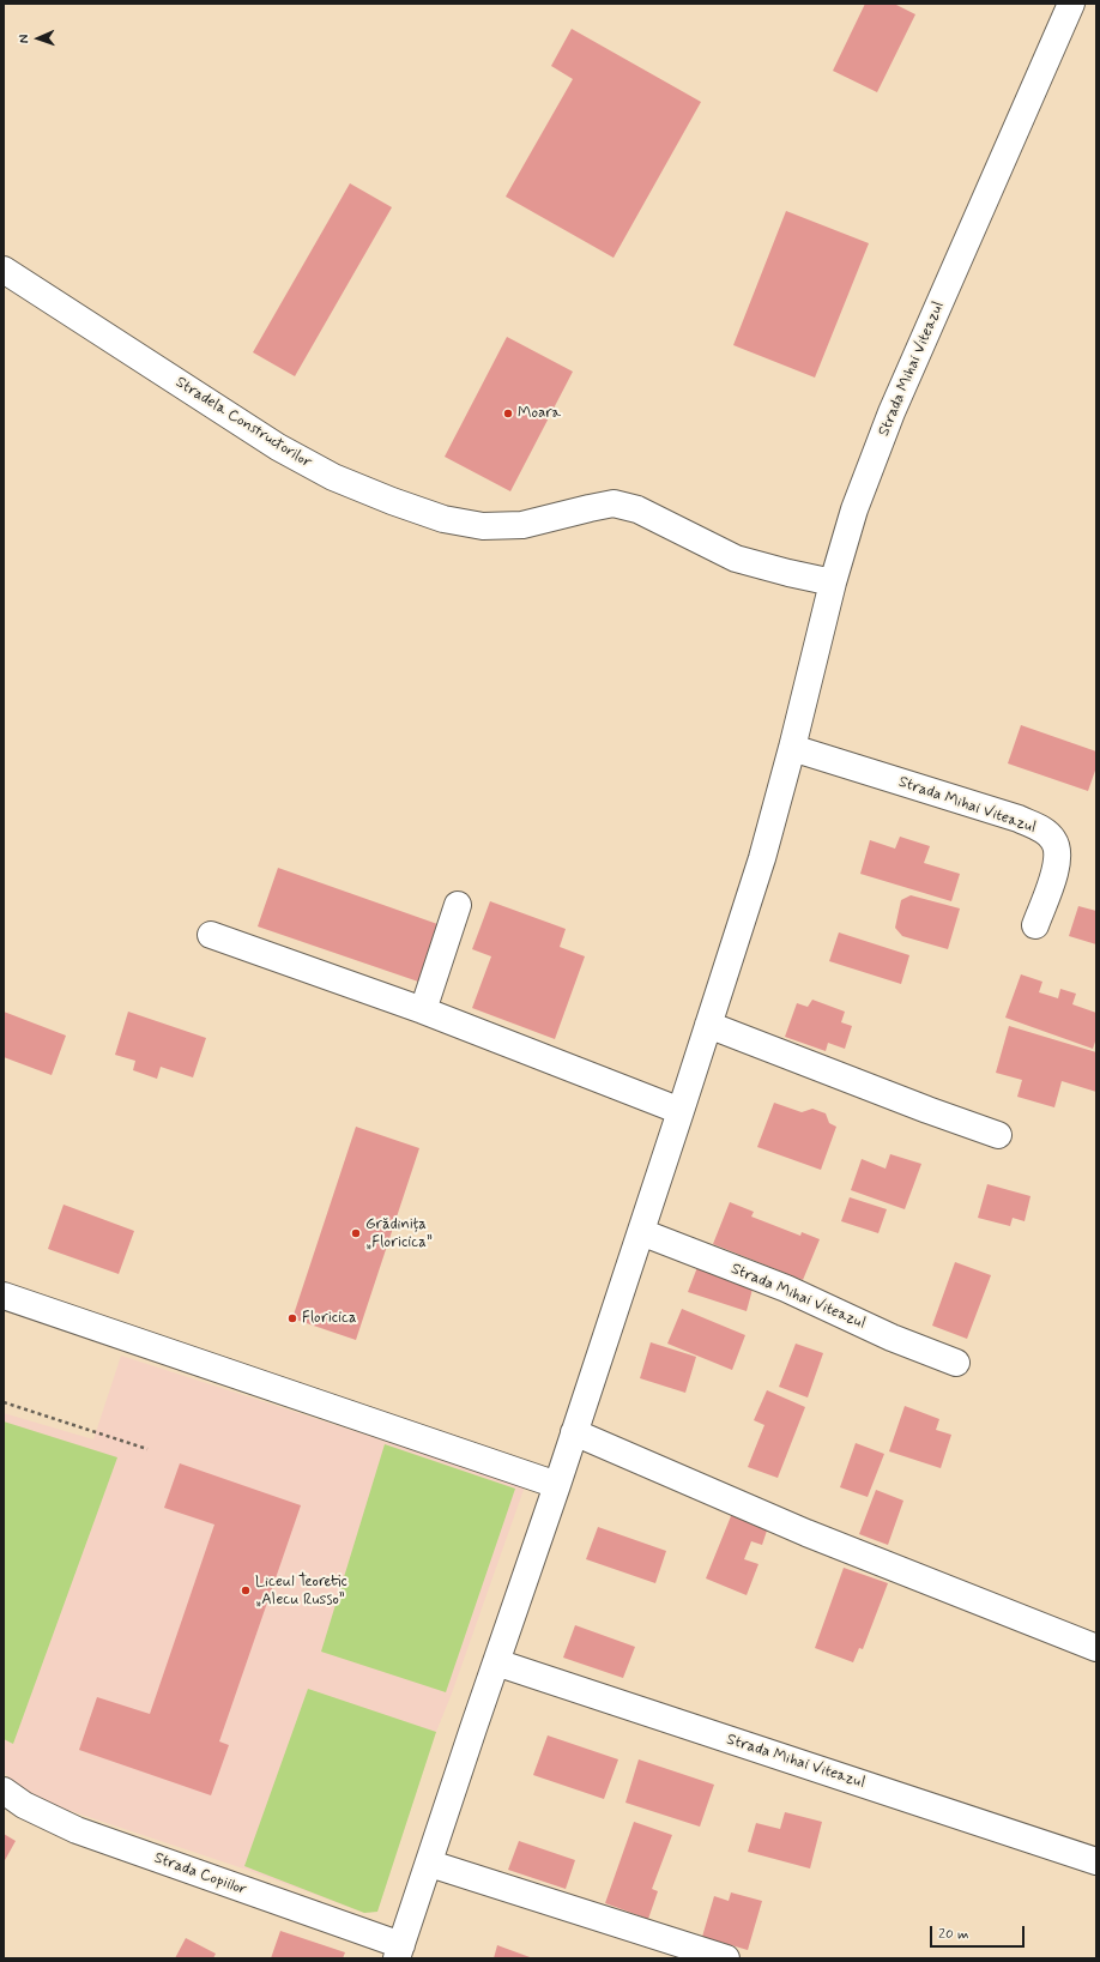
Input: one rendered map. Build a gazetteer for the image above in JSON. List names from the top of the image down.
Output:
{
  "streets": {
    "street": ["Strada Mihai Viteazul", "Stradela Constructorilor", "Strada Copiilor"]
  },
  "crossings": [
    ["Strada Mihai Viteazul", "Stradela Constructorilor"],
    ["Strada Mihai Viteazul", "Strada Copiilor"]
  ],
  "places": [
    "Moara",
    "Grădinița „Floricica”",
    "Floricica",
    "Liceul Teoretic „Alecu Russo”"
  ],
  "scale_bar": "20 m",
  "north": "left"
}
